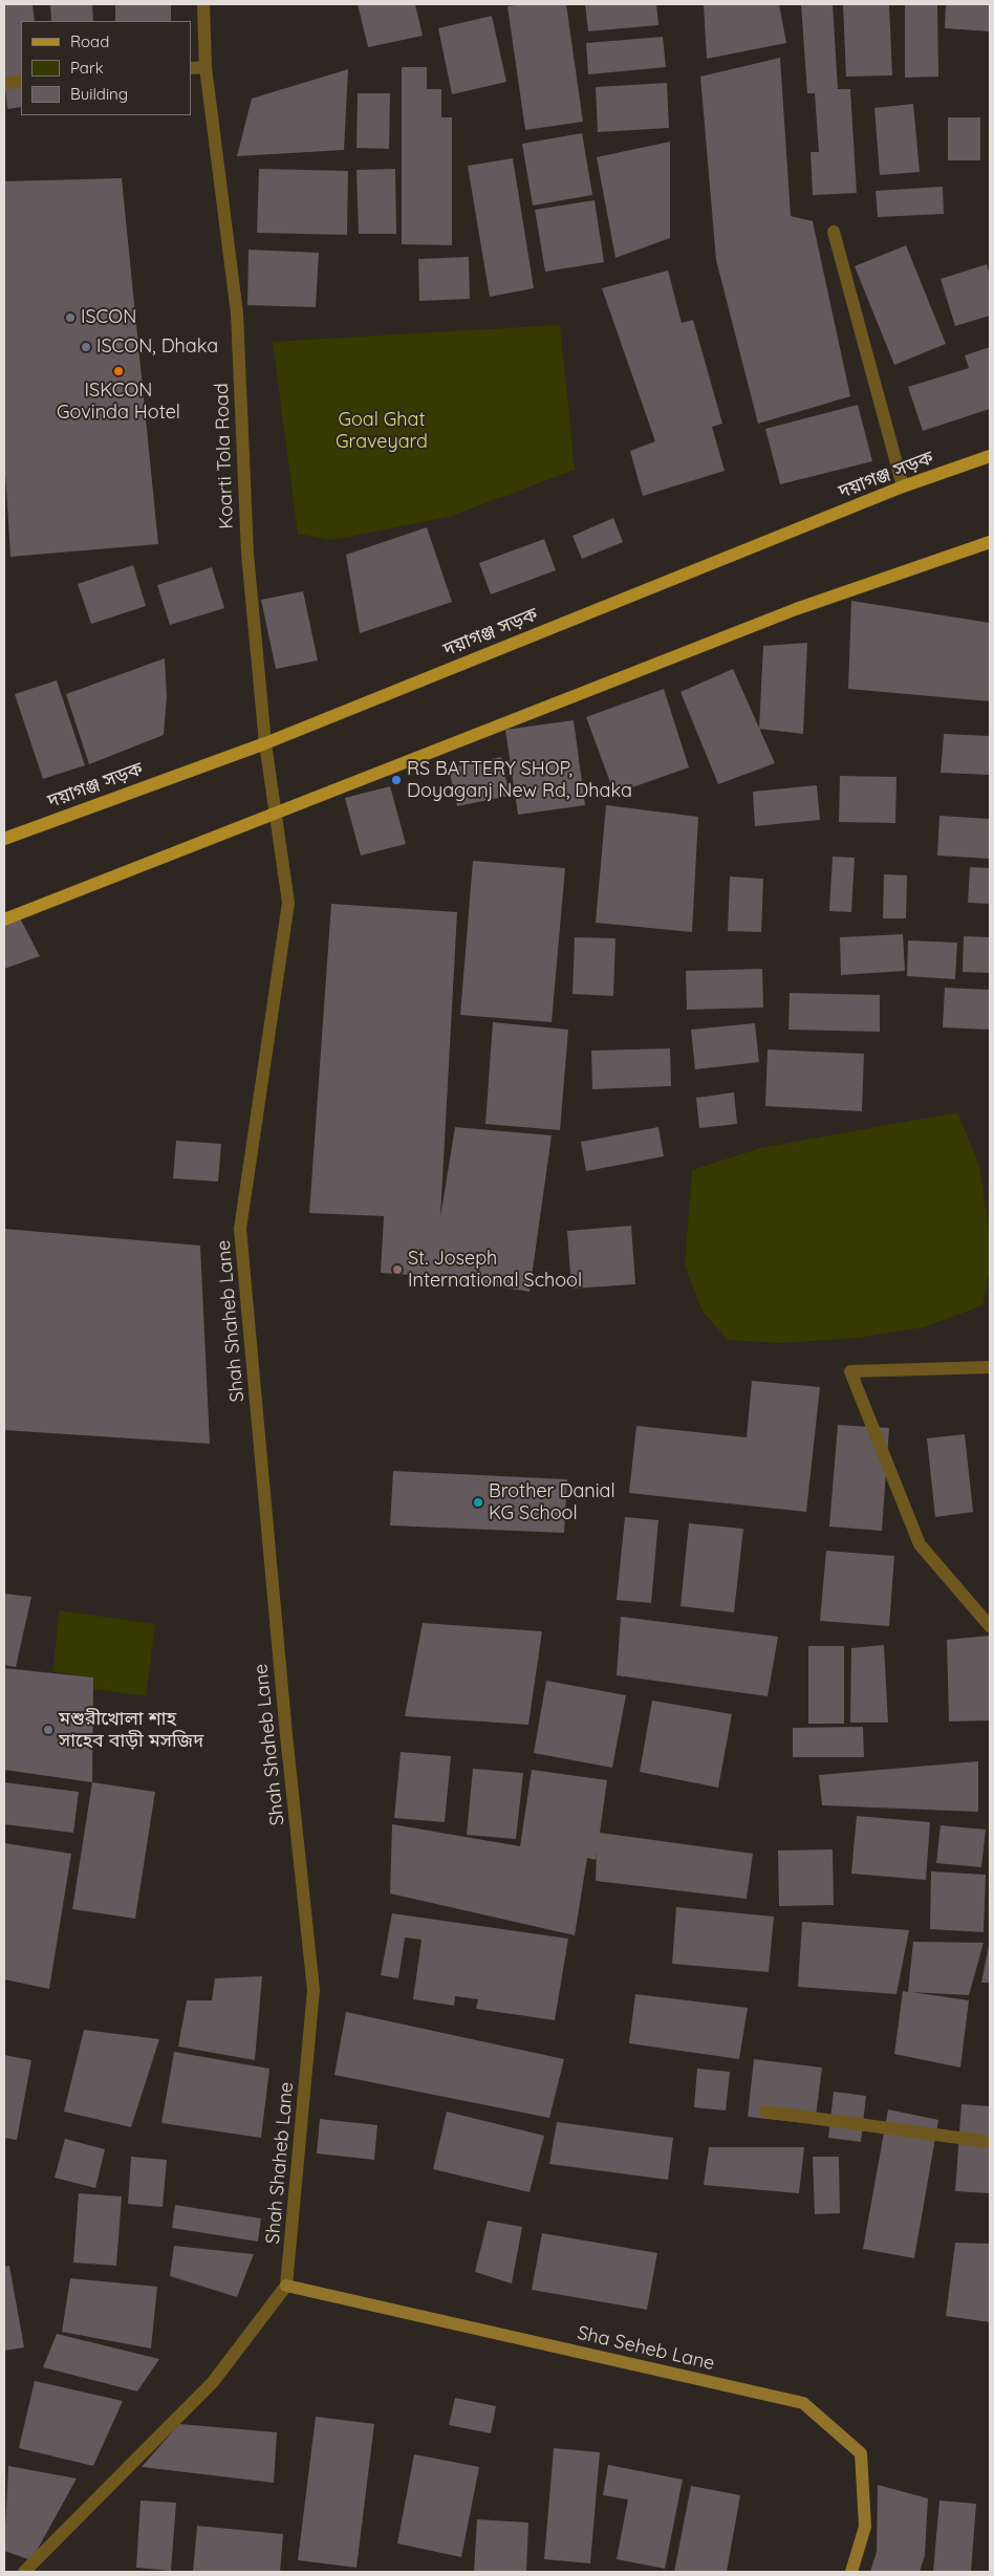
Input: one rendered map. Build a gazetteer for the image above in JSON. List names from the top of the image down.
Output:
{
  "streets": {
    "main road": ["দয়াগঞ্জ সড়ক"],
    "street": ["Koarti Tola Road", "Shah Shaheb Lane", "Sha Seheb Lane"]
  },
  "crossings": [
    ["Koarti Tola Road", "দয়াগঞ্জ সড়ক"],
    ["Koarti Tola Road", "Shah Shaheb Lane"],
    ["Shah Shaheb Lane", "Sha Seheb Lane"]
  ],
  "parks": ["Goal Ghat Graveyard"],
  "places": [
    "ISCON",
    "ISCON, Dhaka",
    "ISKCON Govinda Hotel",
    "RS BATTERY SHOP, Doyaganj New Rd, Dhaka",
    "St. Joseph International School",
    "Brother Danial KG School",
    "মশুরীখোলা শাহ সাহেব বাড়ী মসজিদ"
  ],
  "legend": ["Road", "Park", "Building"]
}
